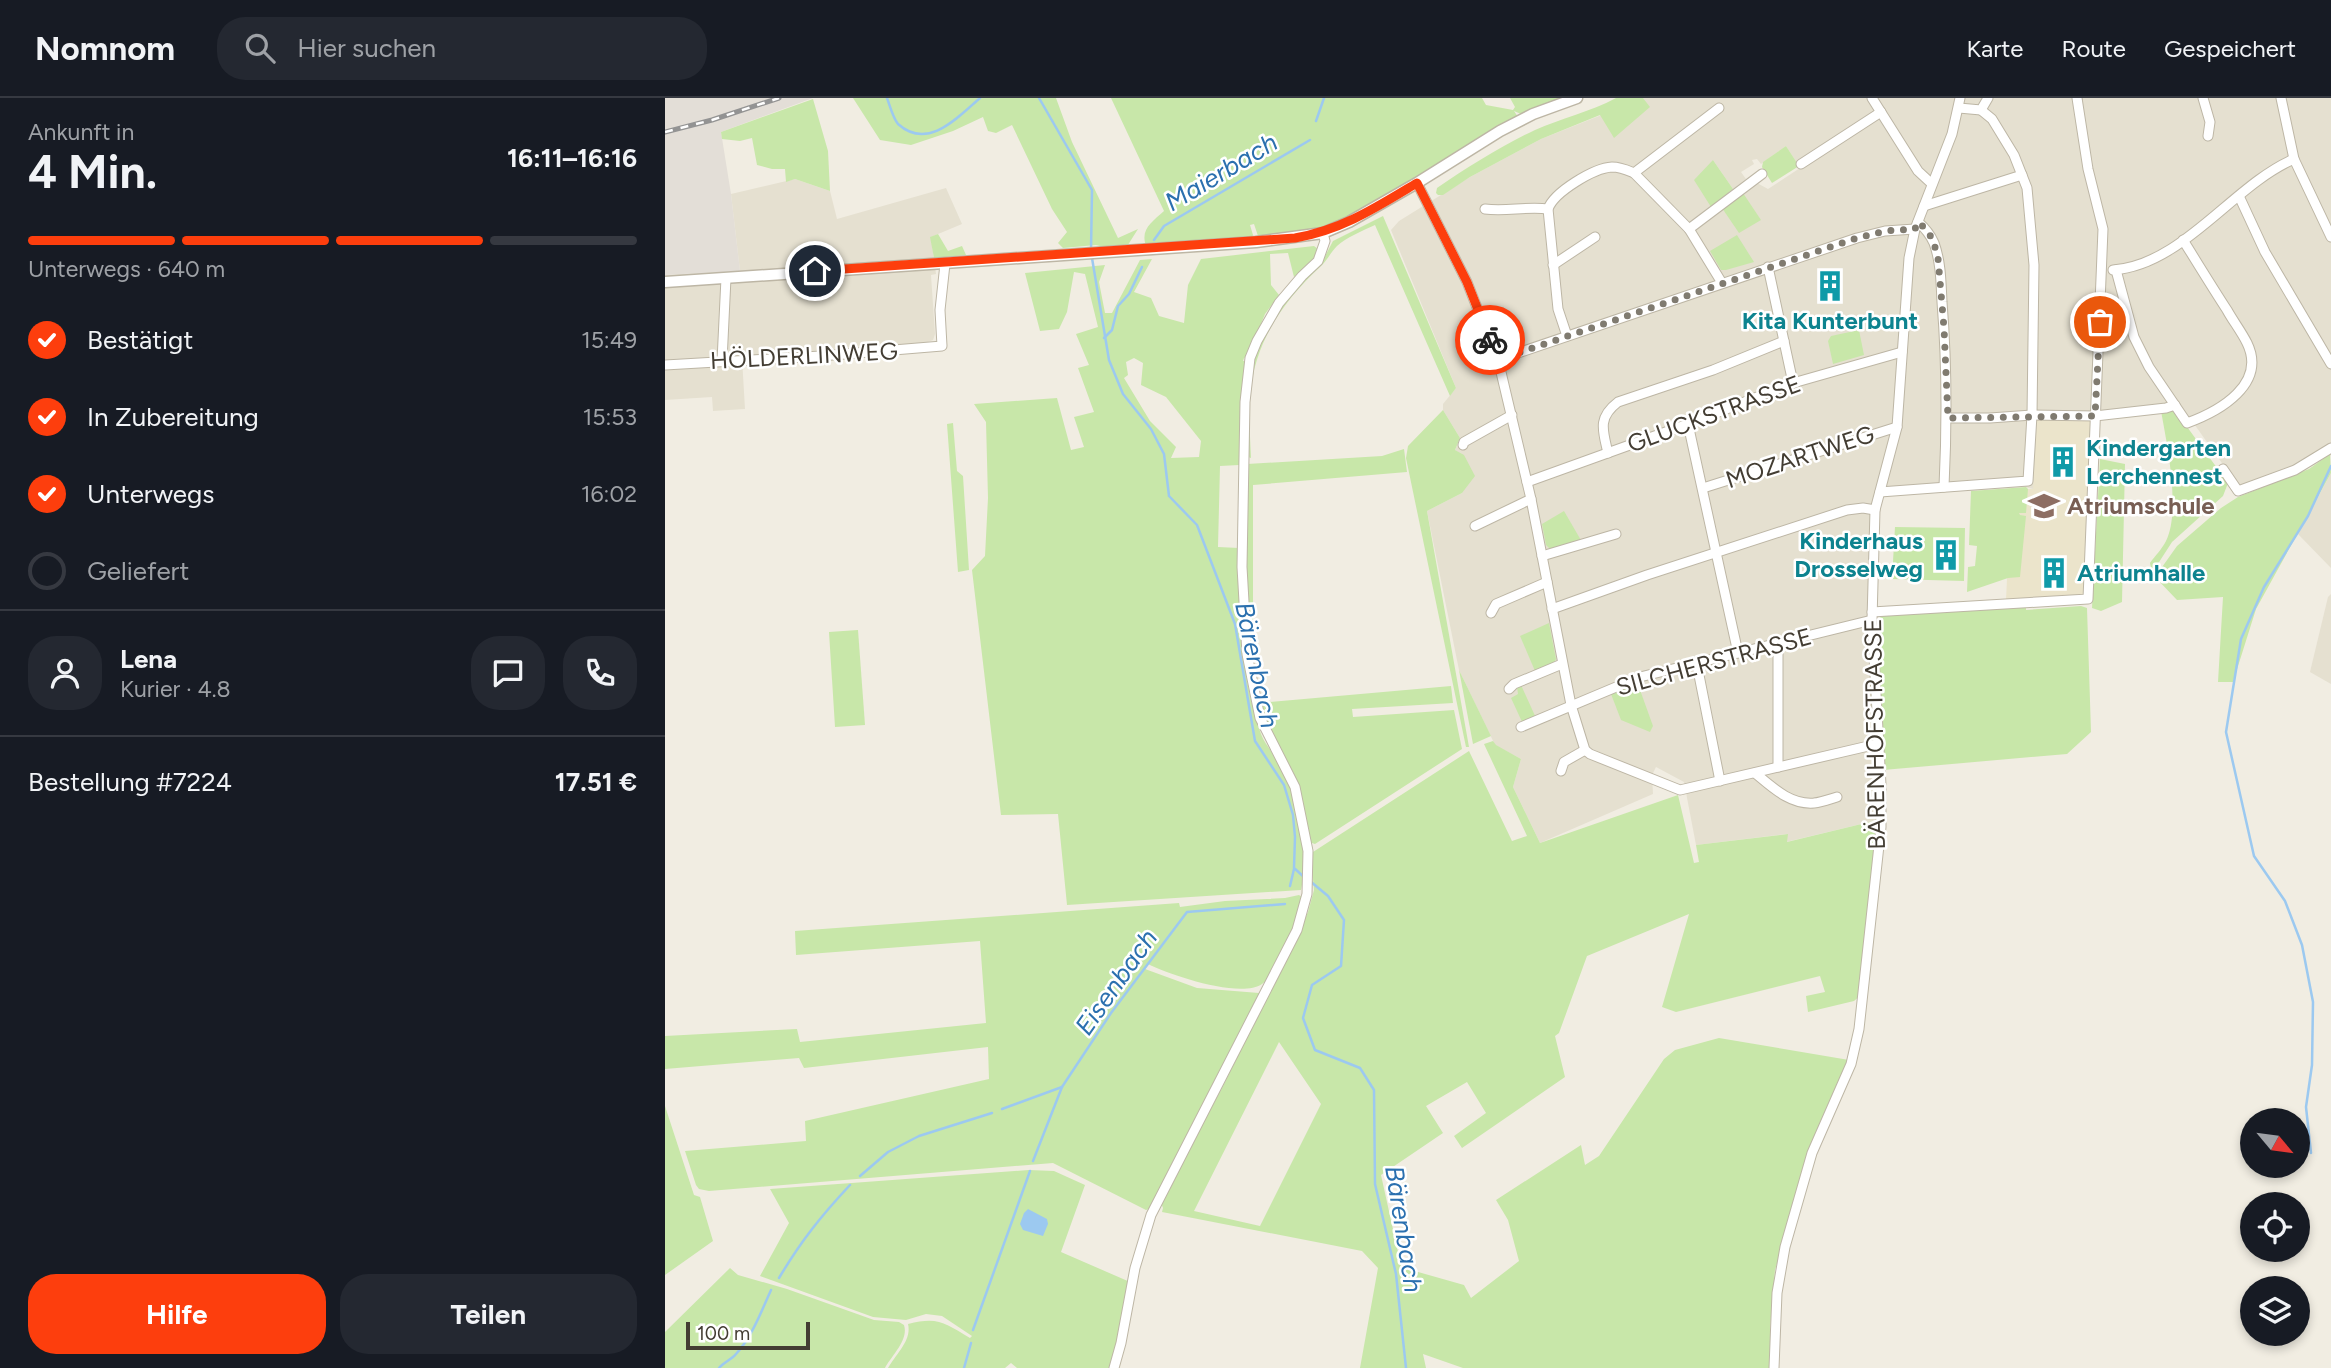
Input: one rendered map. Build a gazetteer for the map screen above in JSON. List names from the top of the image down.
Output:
{
  "streets": {
    "street": [
      "HÖLDERLINWEG",
      "GLUCKSTRASSE",
      "MOZARTWEG",
      "SILCHERSTRASSE",
      "BÄRENHOFSTRASSE"
    ]
  },
  "crossings": [
    ["GLUCKSTRASSE", "BÄRENHOFSTRASSE"],
    ["MOZARTWEG", "BÄRENHOFSTRASSE"],
    ["SILCHERSTRASSE", "BÄRENHOFSTRASSE"]
  ],
  "water": ["Maierbach", "Bärenbach", "Eisenbach"],
  "places": {
    "building": [
      "Kita Kunterbunt",
      "Kindergarten Lerchennest",
      "Kinderhaus Drosselweg",
      "Atriumhalle"
    ],
    "school or university": ["Atriumschule"]
  },
  "scale_bar": "100 m",
  "north": "bottom right",
  "page": {
    "header": "Nomnom",
    "search": "Hier suchen",
    "nav": ["Karte", "Route", "Gespeichert"],
    "heading": ["4 Min.", "Ankunft in", "16:11–16:16"],
    "panel": [
      "Lena",
      "Kurier · 4.8",
      "Bestellung #7224",
      "17.51 €"
    ],
    "bar": "Unterwegs · 640 m",
    "list": [
      ["Bestätigt", "15:49"],
      ["In Zubereitung", "15:53"],
      ["Unterwegs", "16:02"],
      "Geliefert"
    ],
    "buttons": ["Hilfe", "Teilen"],
    "scale": "100 m"
  }
}
